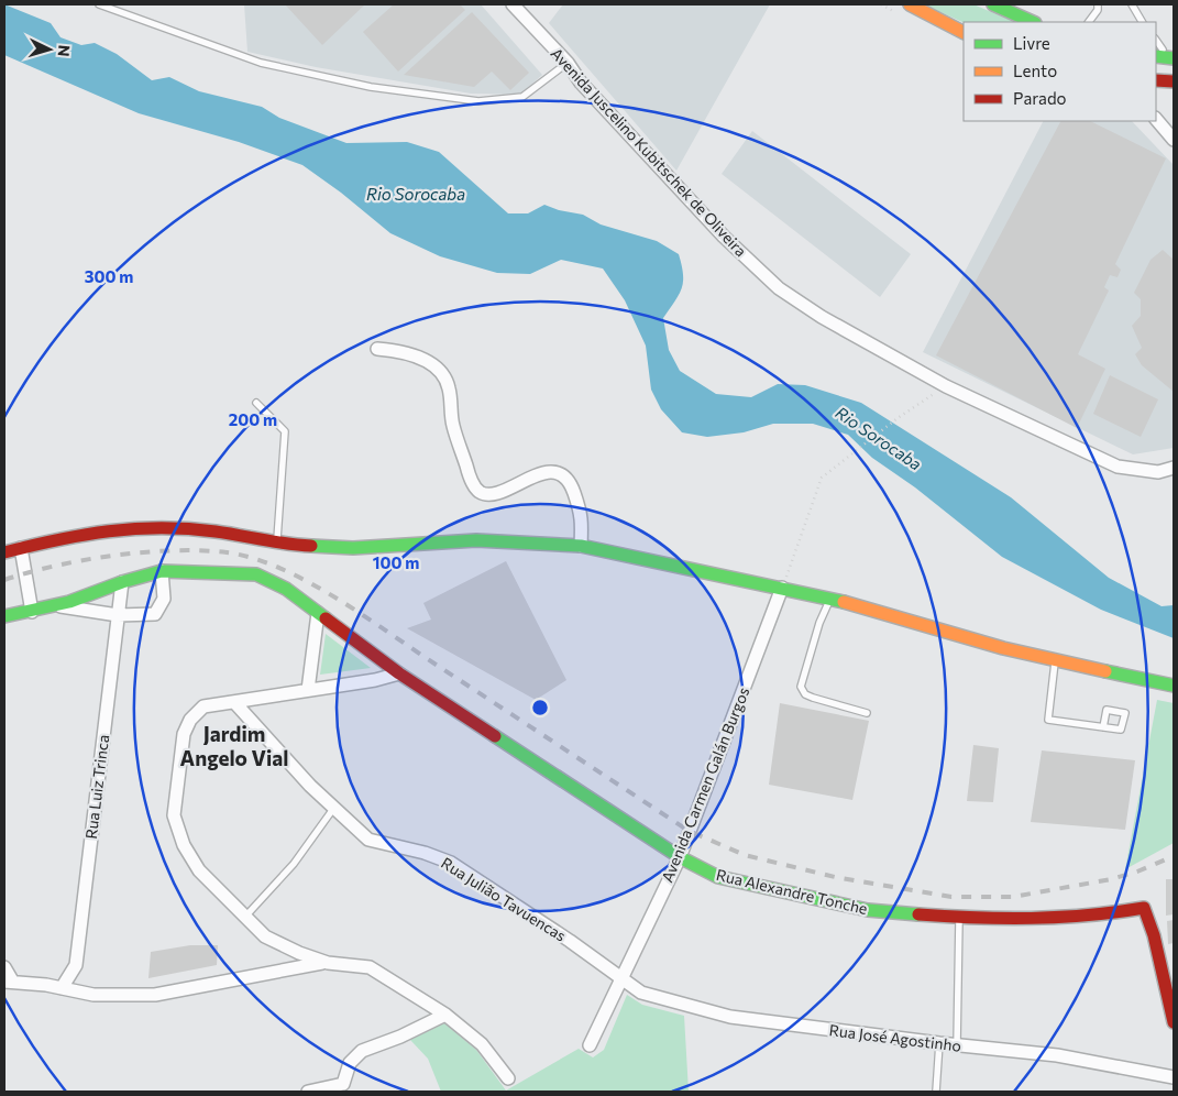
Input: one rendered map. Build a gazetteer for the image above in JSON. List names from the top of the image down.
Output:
{
  "streets": {
    "main road": ["Rua Alexandre Tonche"],
    "street": [
      "Avenida Juscelino Kubitschek de Oliveira",
      "Avenida Carmen Galán Burgos",
      "Rua Luiz Trinca",
      "Rua Julião Tavuencas",
      "Rua José Agostinho"
    ]
  },
  "crossings": [
    ["Avenida Carmen Galán Burgos", "Rua Alexandre Tonche"],
    ["Avenida Carmen Galán Burgos", "Rua Julião Tavuencas"],
    ["Avenida Carmen Galán Burgos", "Rua José Agostinho"],
    ["Rua Luiz Trinca", "Rua Alexandre Tonche"],
    ["Rua Julião Tavuencas", "Rua José Agostinho"]
  ],
  "districts": ["Jardim Angelo Vial"],
  "water": ["Rio Sorocaba"],
  "legend": ["Livre", "Lento", "Parado"],
  "north": "right",
  "rings": ["300 m", "200 m", "100 m"]
}
